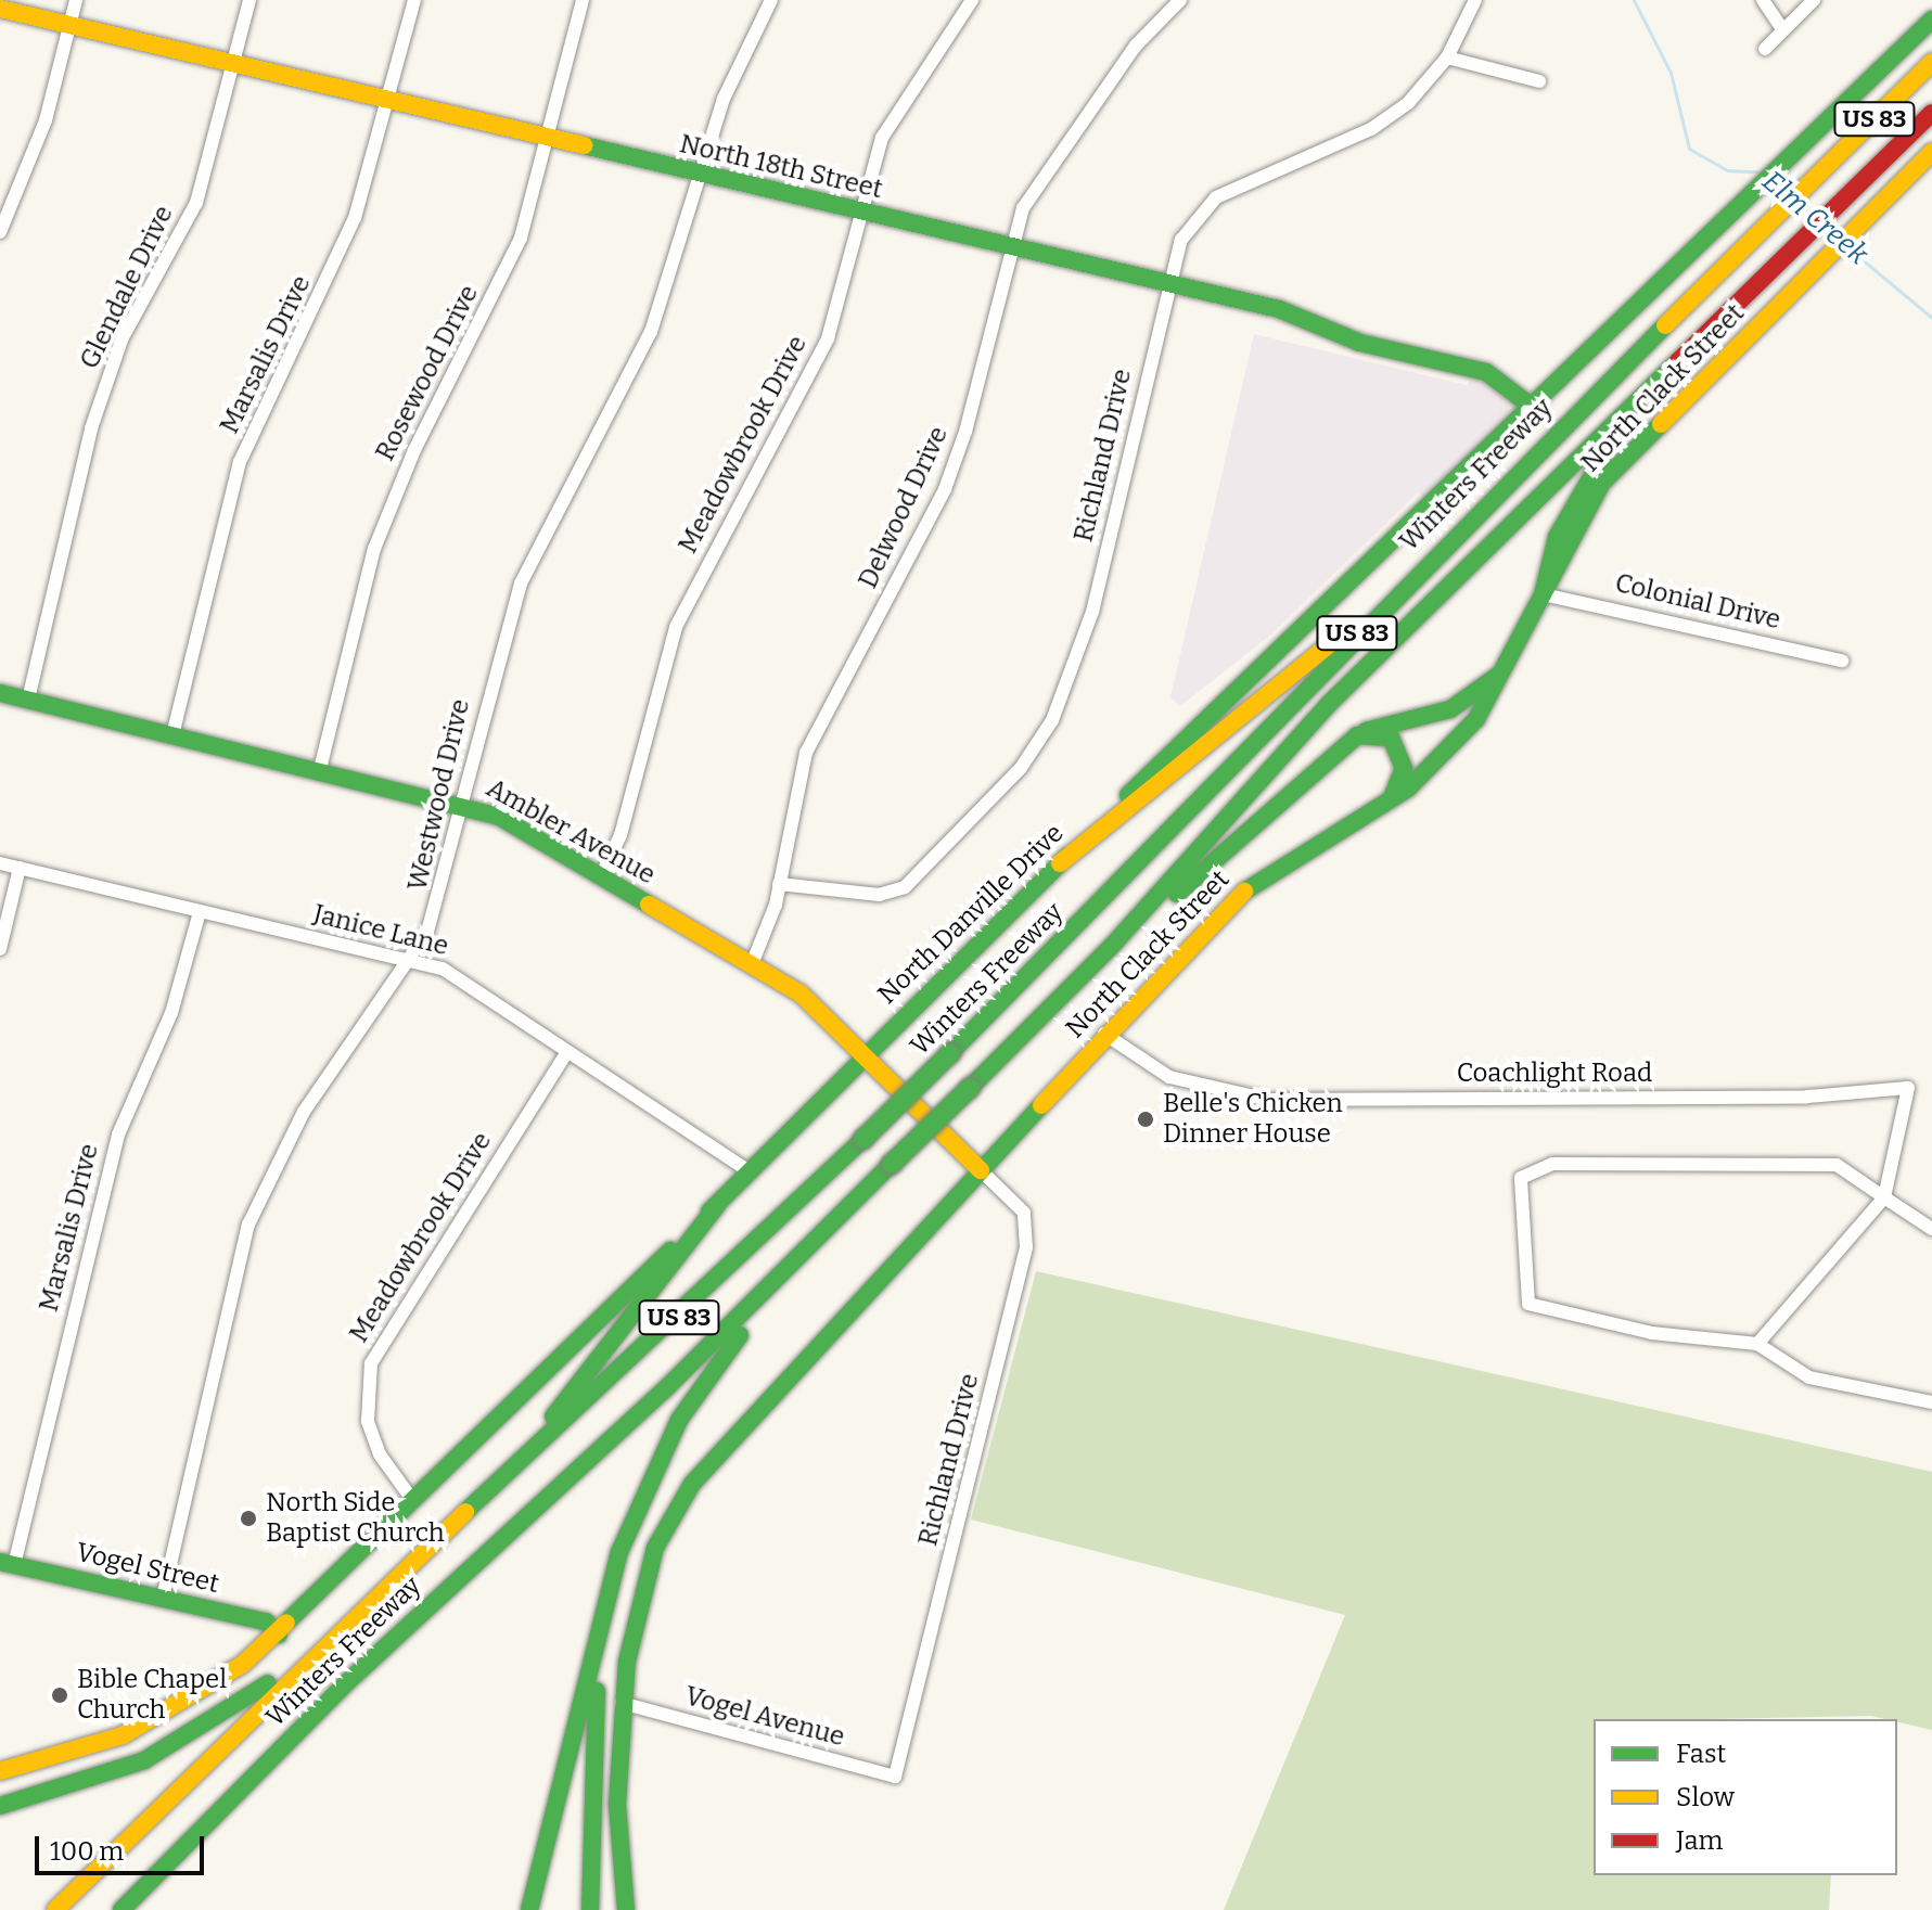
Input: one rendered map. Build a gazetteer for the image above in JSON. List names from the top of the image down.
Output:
{
  "streets": {
    "main road": [
      "US 83",
      "North 18th Street",
      "North Clack Street",
      "Winters Freeway",
      "Ambler Avenue",
      "North Danville Drive",
      "Vogel Street"
    ],
    "street": [
      "Glendale Drive",
      "Marsalis Drive",
      "Rosewood Drive",
      "Meadowbrook Drive",
      "Richland Drive",
      "Delwood Drive",
      "Colonial Drive",
      "Westwood Drive",
      "Janice Lane",
      "Coachlight Road",
      "Vogel Avenue"
    ]
  },
  "crossings": [
    ["North 18th Street", "Glendale Drive"],
    ["North 18th Street", "Marsalis Drive"],
    ["North 18th Street", "Rosewood Drive"],
    ["North 18th Street", "Meadowbrook Drive"],
    ["North 18th Street", "Richland Drive"],
    ["North 18th Street", "Delwood Drive"],
    ["North 18th Street", "Westwood Drive"],
    ["North 18th Street", "North Danville Drive"],
    ["Glendale Drive", "Ambler Avenue"],
    ["Marsalis Drive", "Ambler Avenue"],
    ["Marsalis Drive", "Janice Lane"],
    ["Marsalis Drive", "Vogel Street"],
    ["Rosewood Drive", "Ambler Avenue"],
    ["North Clack Street", "Richland Drive"],
    ["North Clack Street", "Colonial Drive"],
    ["North Clack Street", "Ambler Avenue"],
    ["North Clack Street", "Coachlight Road"],
    ["North Clack Street", "Vogel Avenue"],
    ["Meadowbrook Drive", "Ambler Avenue"],
    ["Meadowbrook Drive", "North Danville Drive"],
    ["Meadowbrook Drive", "Janice Lane"],
    ["Richland Drive", "Delwood Drive"],
    ["Richland Drive", "Ambler Avenue"],
    ["Richland Drive", "Vogel Avenue"],
    ["Delwood Drive", "Ambler Avenue"],
    ["Westwood Drive", "Ambler Avenue"],
    ["Westwood Drive", "Janice Lane"],
    ["Westwood Drive", "Vogel Street"],
    ["Ambler Avenue", "North Danville Drive"],
    ["North Danville Drive", "Janice Lane"],
    ["North Danville Drive", "Vogel Street"]
  ],
  "water": ["Elm Creek"],
  "places": ["Belle's Chicken Dinner House", "North Side Baptist Church", "Bible Chapel Church"],
  "legend": ["Fast", "Slow", "Jam"],
  "scale_bar": "100 m"
}
